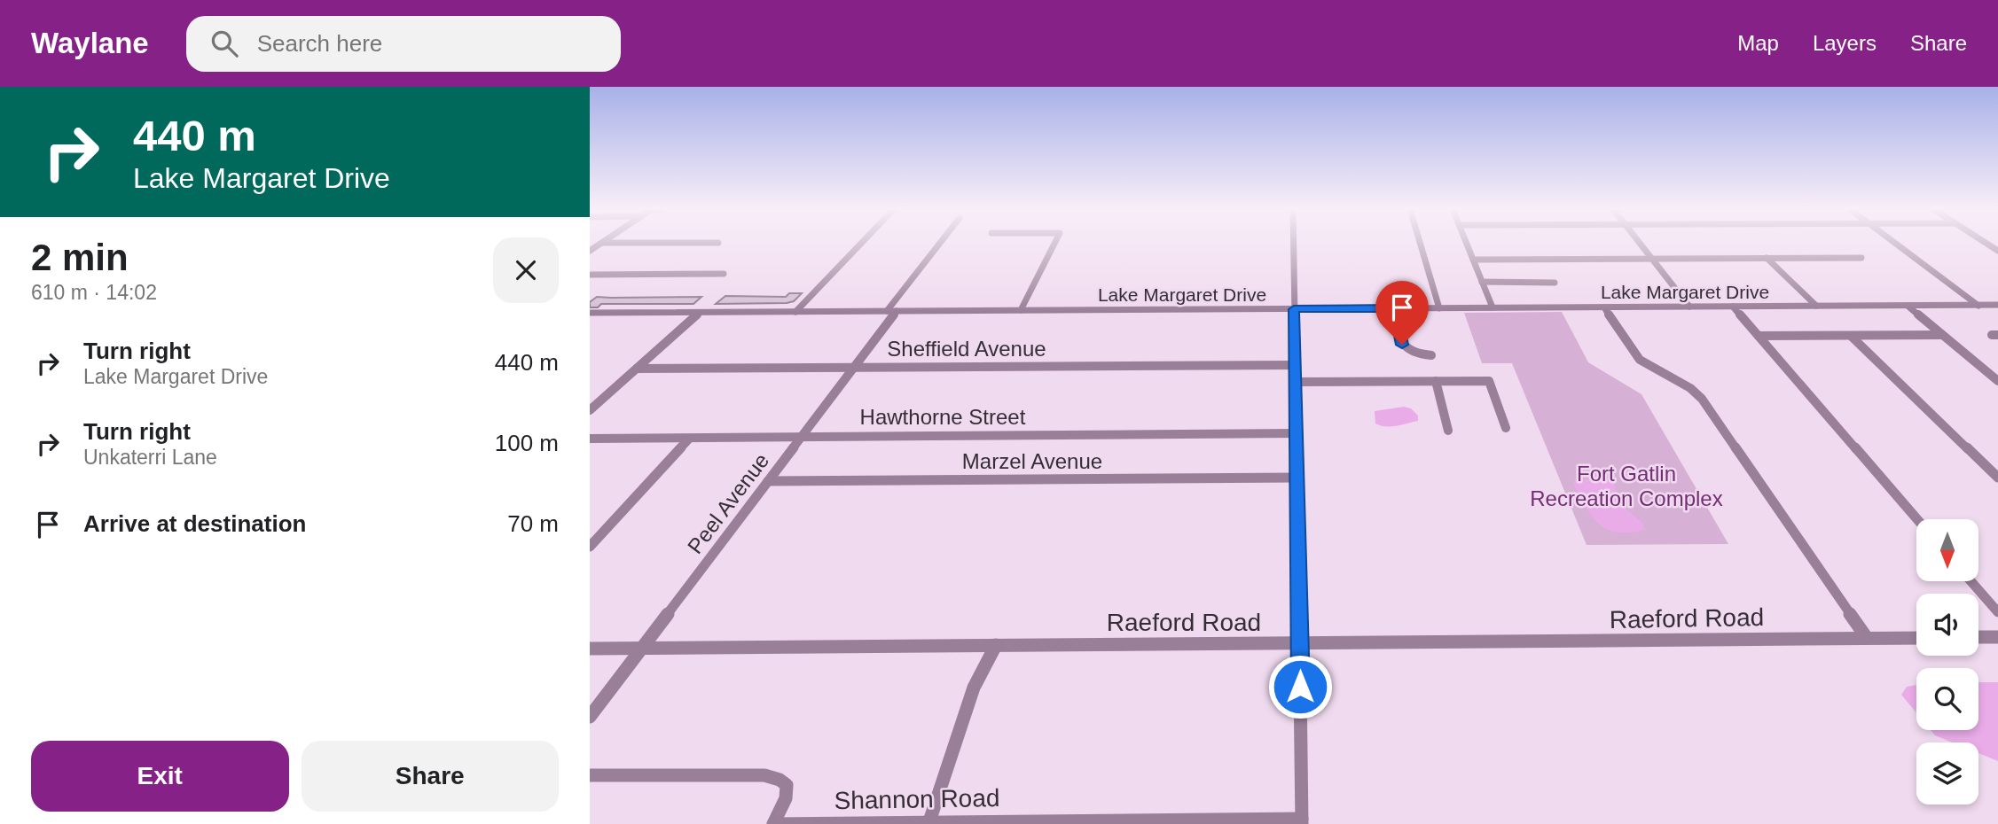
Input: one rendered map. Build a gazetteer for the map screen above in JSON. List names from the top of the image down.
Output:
{
  "streets": {
    "street": [
      "Lake Margaret Drive",
      "Sheffield Avenue",
      "Hawthorne Street",
      "Marzel Avenue",
      "Peel Avenue",
      "Raeford Road",
      "Shannon Road"
    ]
  },
  "crossings": [
    ["Lake Margaret Drive", "Peel Avenue"],
    ["Sheffield Avenue", "Peel Avenue"],
    ["Hawthorne Street", "Peel Avenue"],
    ["Marzel Avenue", "Peel Avenue"],
    ["Peel Avenue", "Raeford Road"]
  ],
  "parks": ["Fort Gatlin Recreation Complex"],
  "north": "bottom",
  "page": {
    "header": "Waylane",
    "search": "Search here",
    "nav": ["Map", "Layers", "Share"],
    "turn": ["440 m", "Lake Margaret Drive"],
    "heading": ["2 min", "610 m · 14:02"],
    "list": [
      {
        "name": "Turn right",
        "note": "Lake Margaret Drive",
        "value": "440 m"
      },
      {
        "name": "Turn right",
        "note": "Unkaterri Lane",
        "value": "100 m"
      },
      {
        "name": "Arrive at destination",
        "value": "70 m"
      }
    ],
    "buttons": ["Exit", "Share"]
  }
}
